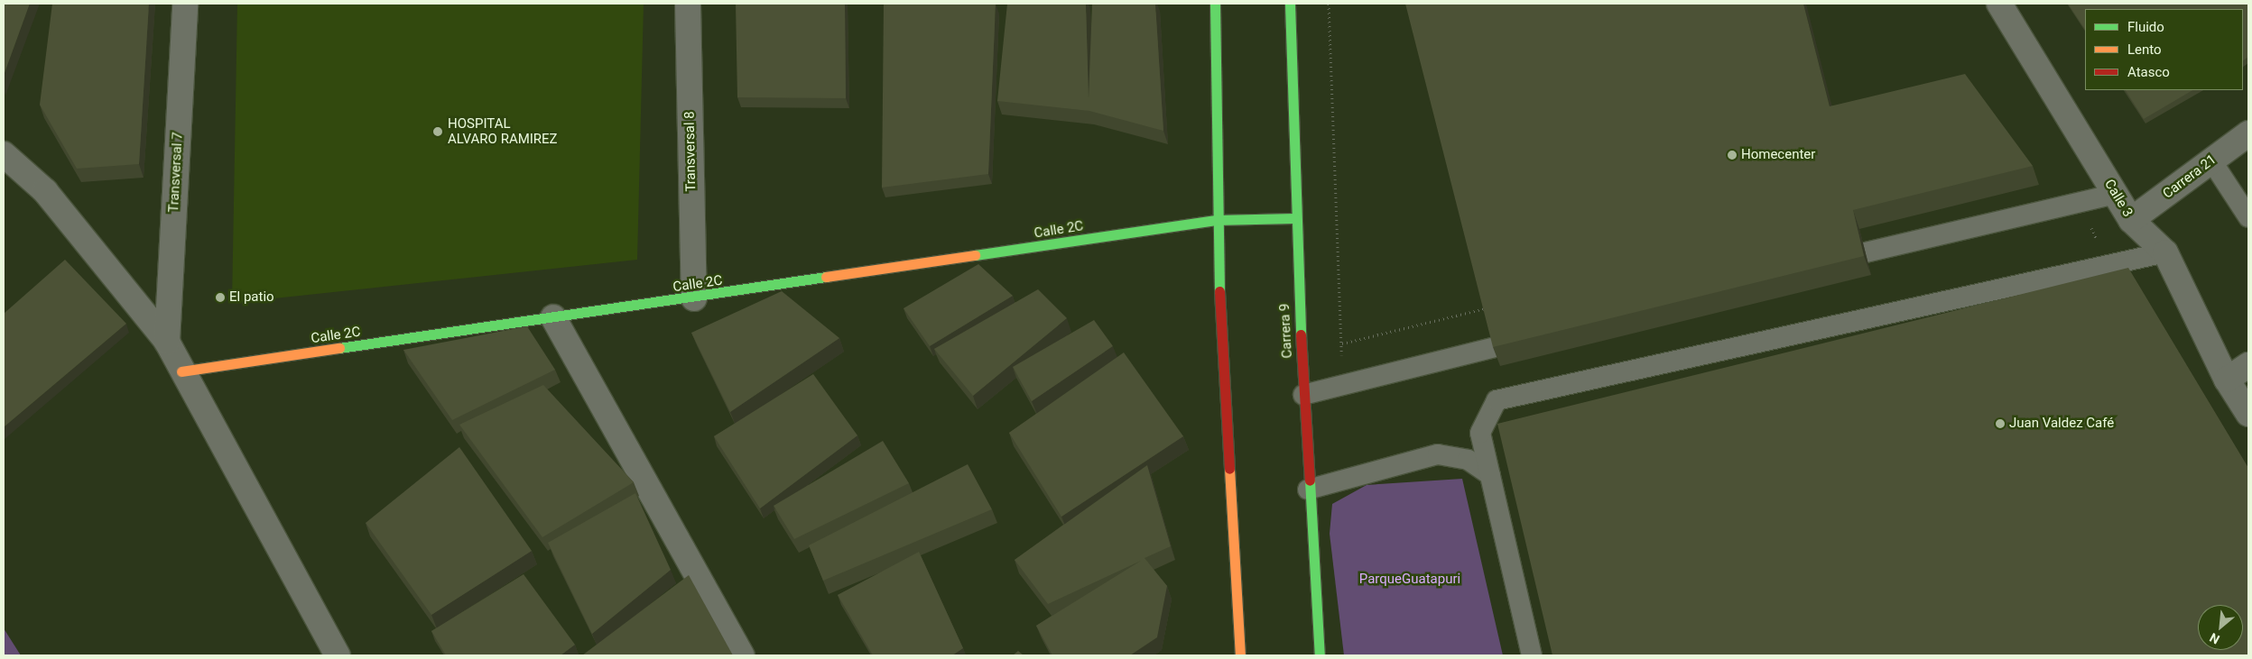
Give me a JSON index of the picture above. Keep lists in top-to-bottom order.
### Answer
{
  "streets": {
    "main road": ["Calle 2C", "Carrera 9"],
    "street": [
      "Transversal 8",
      "Transversal 7",
      "Carrera 21",
      "Calle 3"
    ]
  },
  "crossings": [
    ["Transversal 8", "Calle 2C"],
    ["Carrera 21", "Calle 3"],
    ["Calle 2C", "Carrera 9"]
  ],
  "parks": ["ParqueGuatapuri"],
  "places": [
    "HOSPITAL ALVARO RAMIREZ",
    "Homecenter",
    "El patio",
    "Juan Valdez Café"
  ],
  "legend": ["Fluido", "Lento", "Atasco"],
  "north": "bottom left"
}
